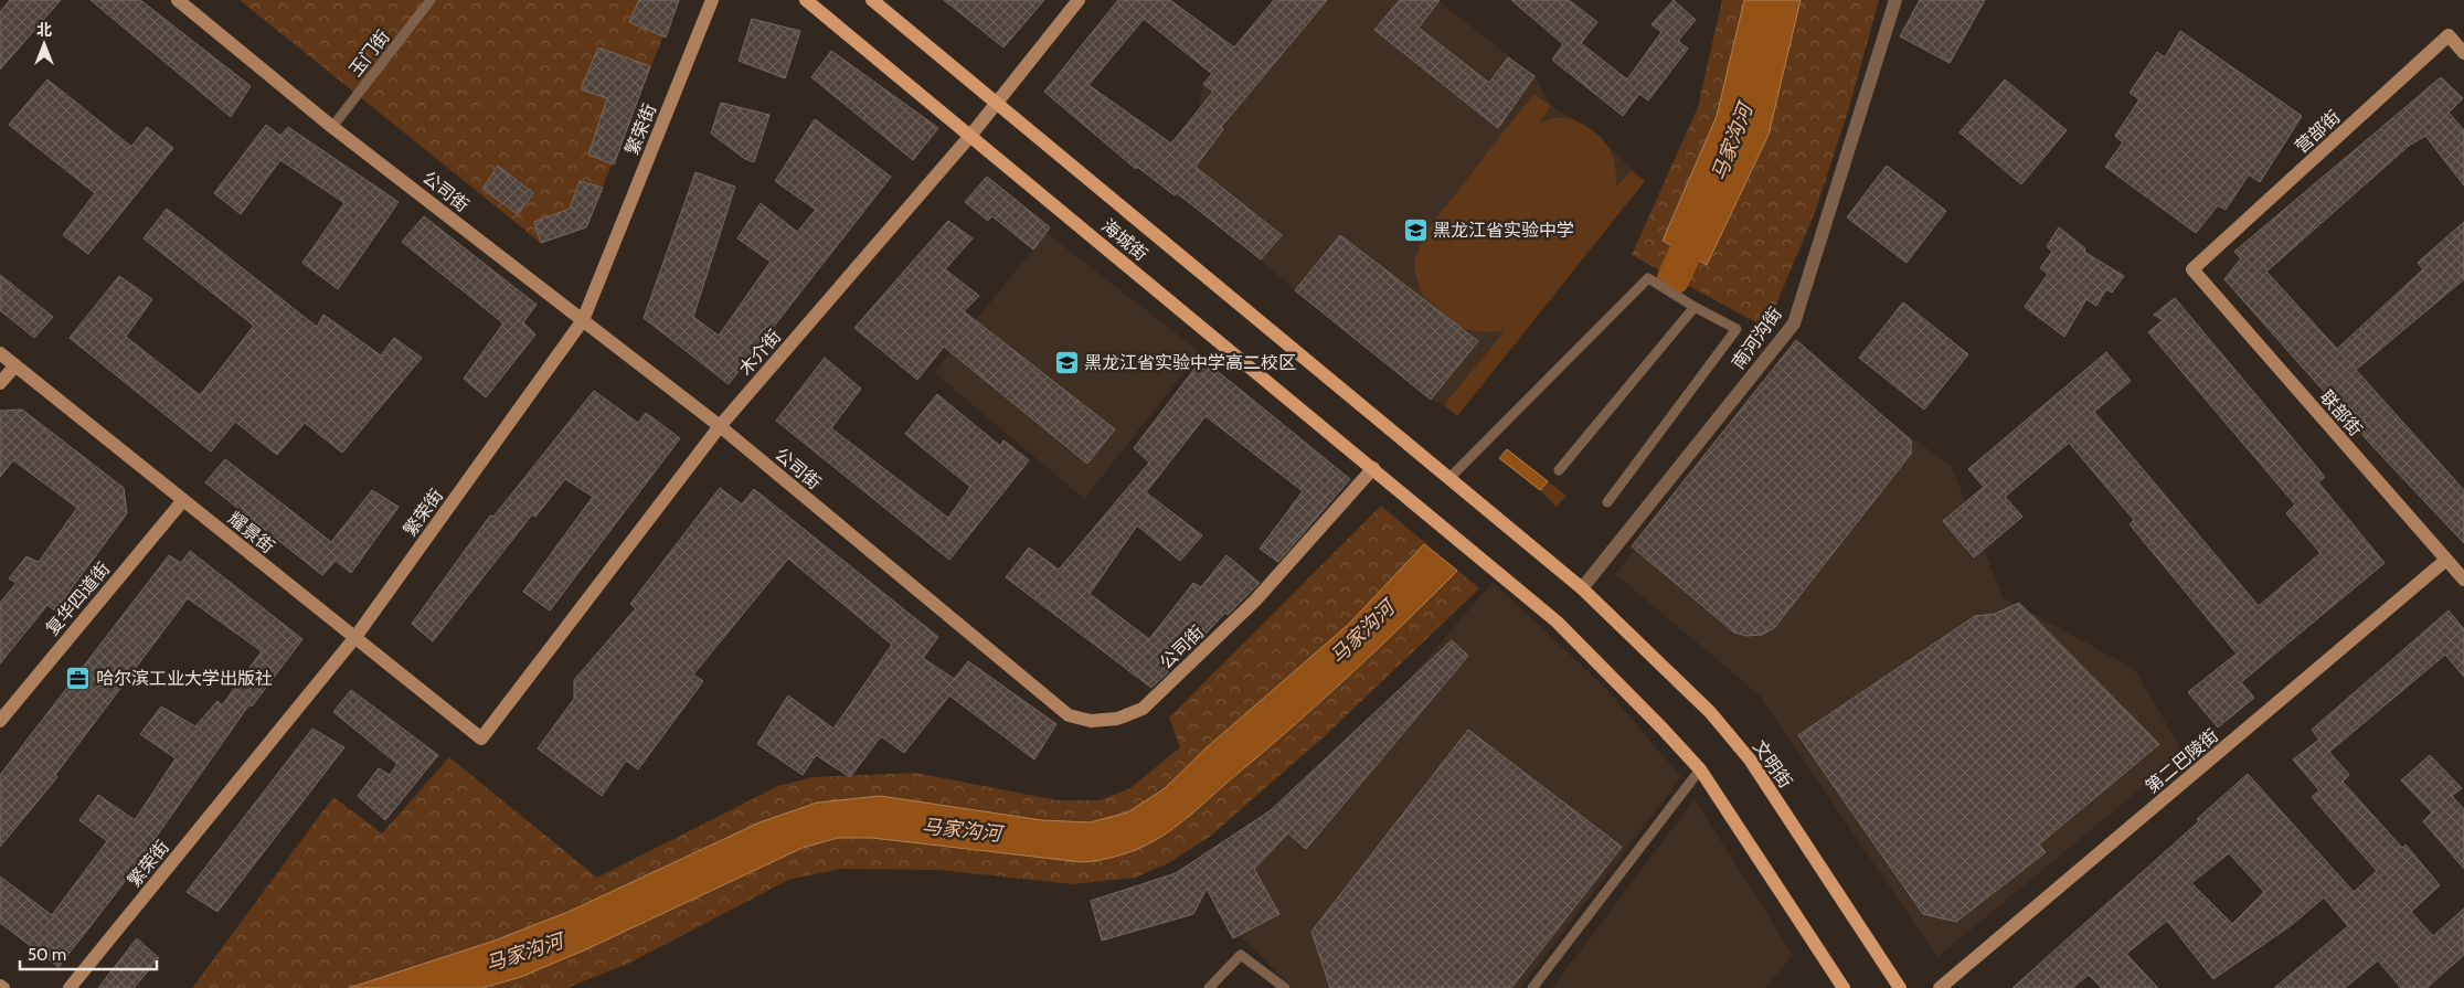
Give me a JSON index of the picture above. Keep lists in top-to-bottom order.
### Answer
{
  "streets": {
    "main road": ["海城街", "文明街"],
    "street": [
      "繁荣街",
      "营部街",
      "公司街",
      "南河沟街",
      "木介街",
      "联部街",
      "耀景街",
      "复华四道街",
      "第二巴陵街"
    ],
    "lane": ["玉门街"]
  },
  "crossings": [
    ["玉门街", "公司街"],
    ["繁荣街", "公司街"],
    ["繁荣街", "耀景街"],
    ["营部街", "联部街"],
    ["公司街", "海城街"],
    ["公司街", "木介街"],
    ["海城街", "南河沟街"],
    ["海城街", "木介街"],
    ["海城街", "文明街"],
    ["南河沟街", "文明街"],
    ["木介街", "耀景街"],
    ["联部街", "第二巴陵街"],
    ["耀景街", "复华四道街"]
  ],
  "water": ["马家沟河"],
  "places": {
    "school or university": ["黑龙江省实验中学", "黑龙江省实验中学高二校区"],
    "office": ["哈尔滨工业大学出版社"]
  },
  "scale_bar": "50 m",
  "north": "top"
}
